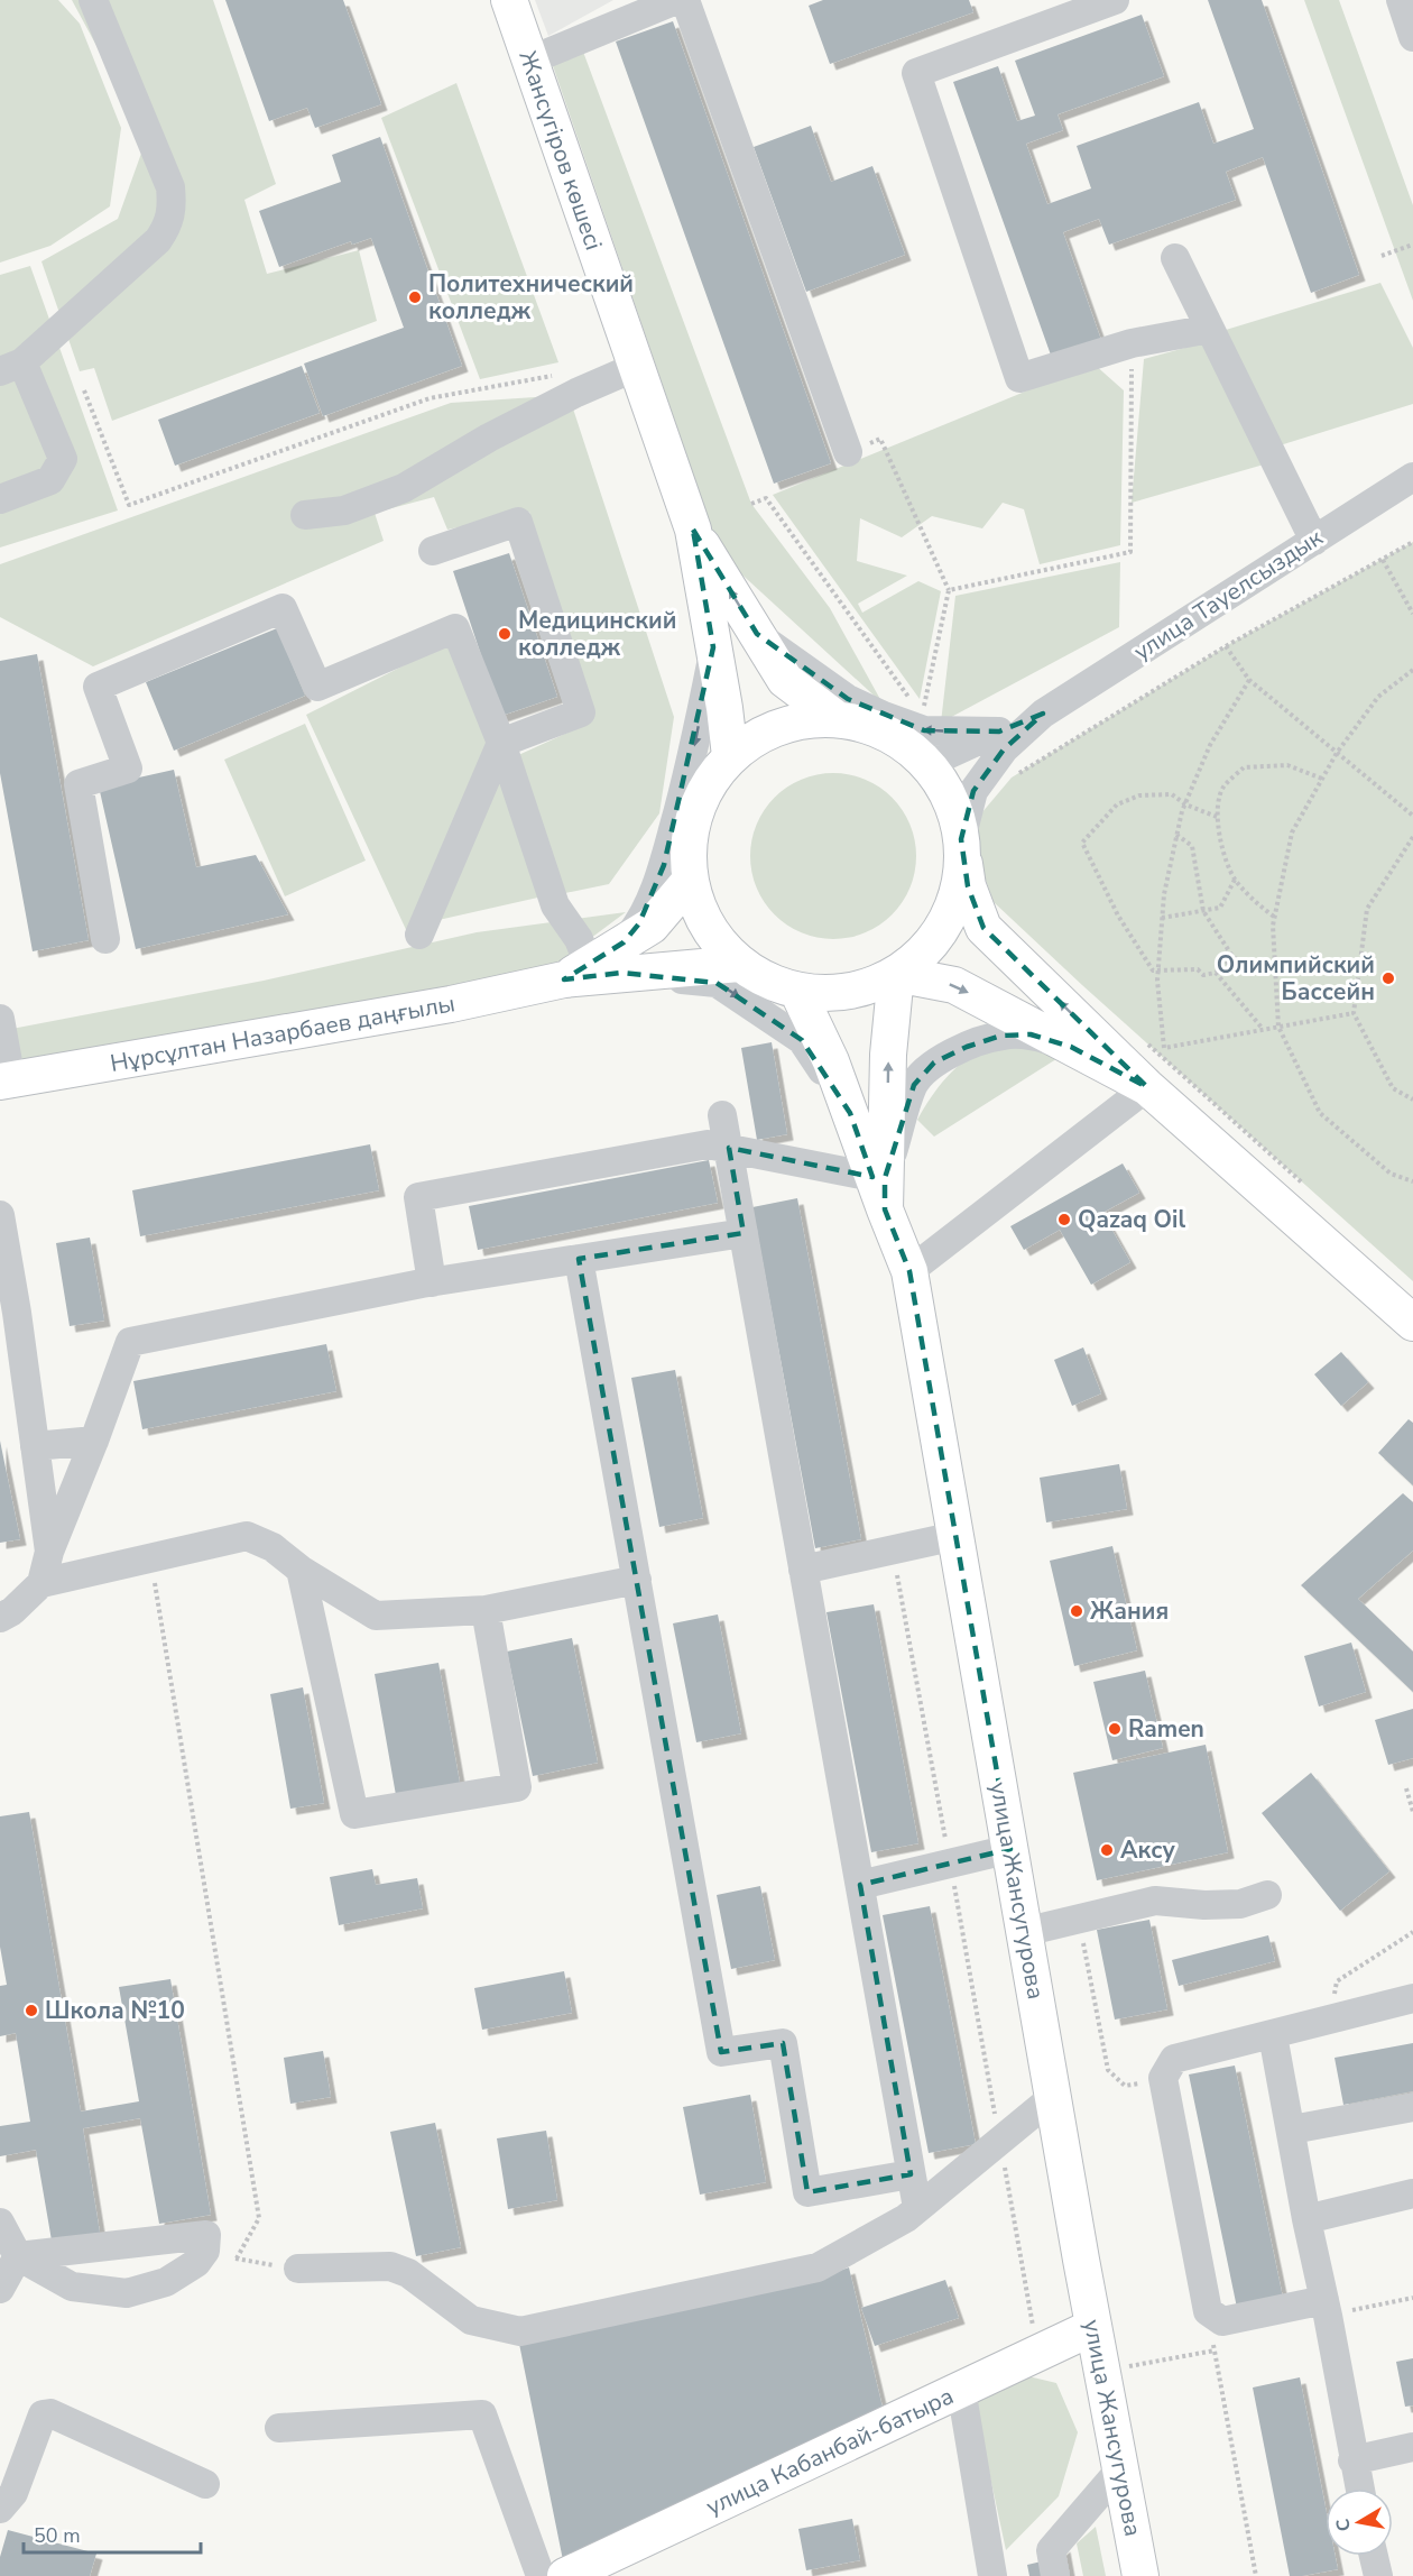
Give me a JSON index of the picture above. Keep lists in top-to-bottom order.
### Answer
{
  "streets": {
    "main road": [
      "Жансүгіров көшесі",
      "Нұрсұлтан Назарбаев даңғылы",
      "улица Жансугурова",
      "улица Кабанбай-батыра"
    ],
    "street": ["улица Тауелсыздык"]
  },
  "crossings": [
    ["улица Жансугурова", "улица Кабанбай-батыра"]
  ],
  "places": [
    "Политехнический колледж",
    "Медицинский колледж",
    "Олимпийский Бассейн",
    "Qazaq Oil",
    "Жания",
    "Ramen",
    "Аксу",
    "Школа №10"
  ],
  "scale_bar": "50 m",
  "north": "left"
}
